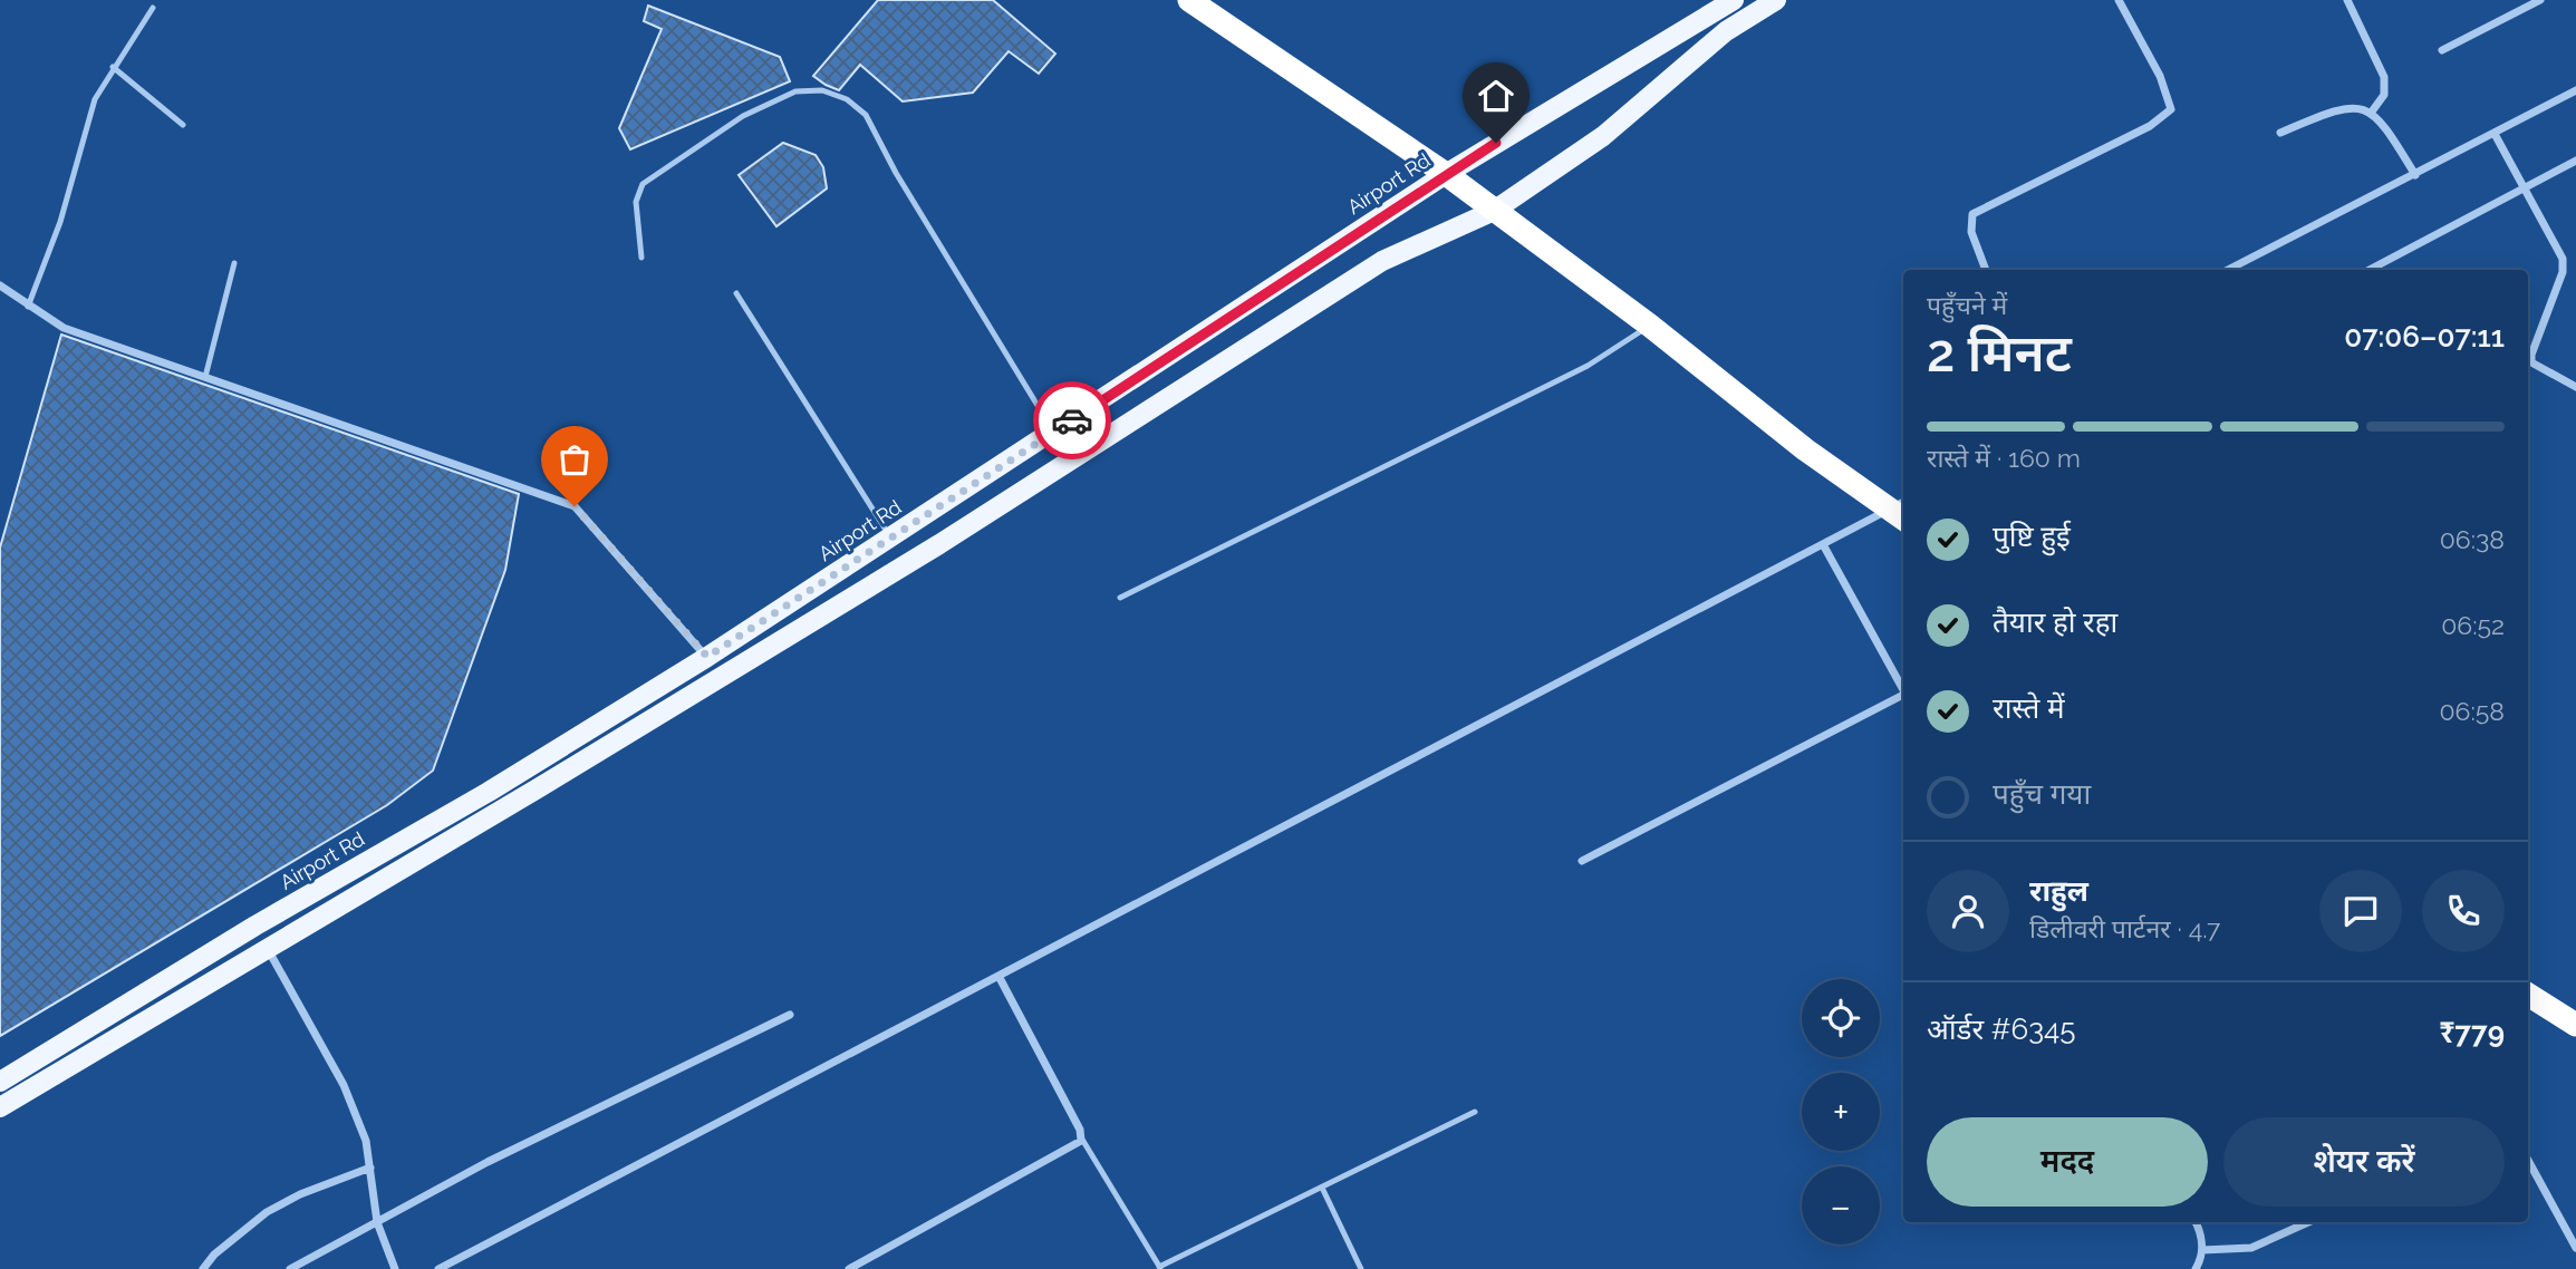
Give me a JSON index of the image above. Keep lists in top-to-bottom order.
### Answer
{
  "streets": {
    "main road": ["Airport Rd"]
  },
  "page": {
    "heading": ["2 मिनट", "पहुँचने में", "07:06–07:11"],
    "panel": [
      "राहुल",
      "डिलीवरी पार्टनर · 4.7",
      "ऑर्डर #6345",
      "₹779"
    ],
    "bar": "रास्ते में · 160 m",
    "list": [
      ["पुष्टि हुई", "06:38"],
      ["तैयार हो रहा", "06:52"],
      ["रास्ते में", "06:58"],
      "पहुँच गया"
    ],
    "map_buttons": ["+", "−"],
    "buttons": ["मदद", "शेयर करें"]
  }
}
